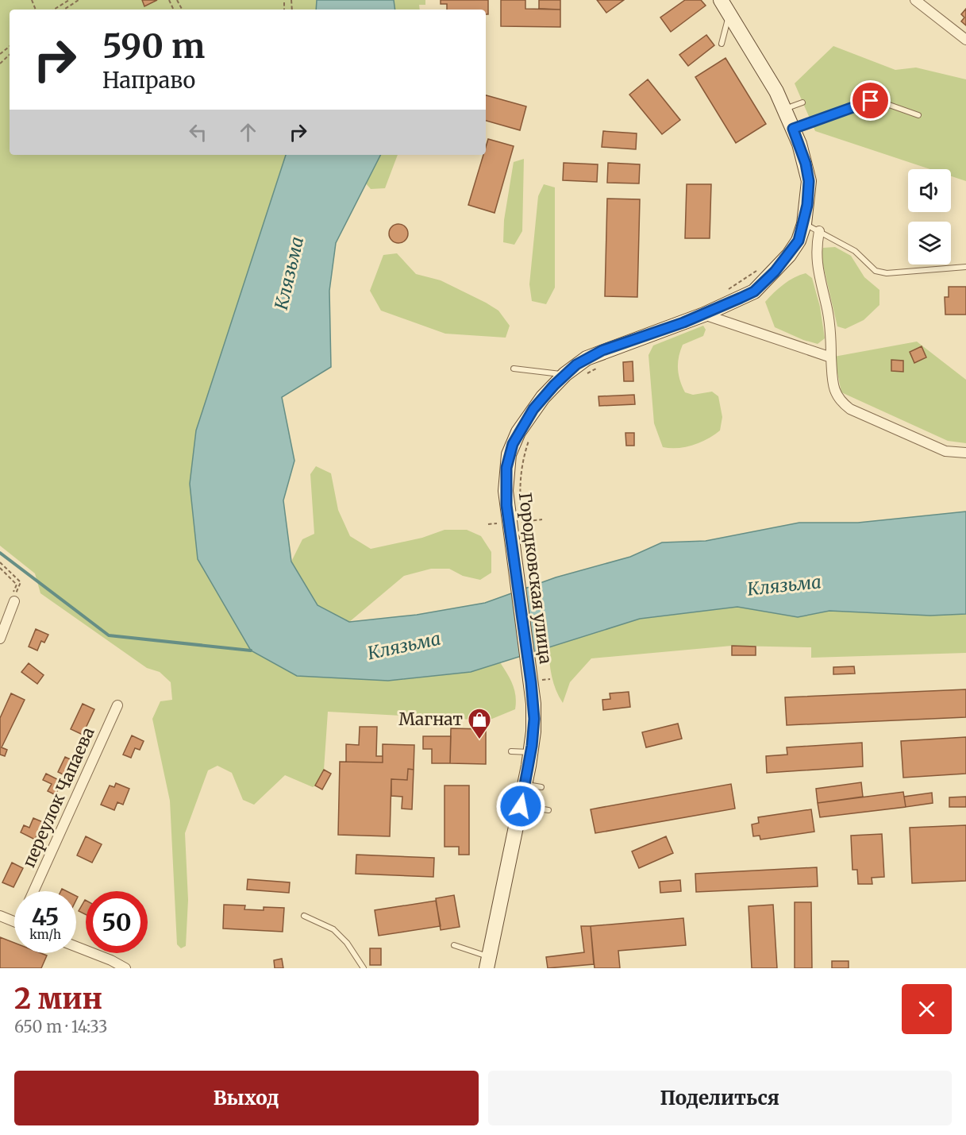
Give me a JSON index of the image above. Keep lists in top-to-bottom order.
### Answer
{
  "streets": {
    "main road": ["Городковская улица"],
    "street": ["переулок Чапаева"]
  },
  "water": ["Клязьма"],
  "places": {
    "shop": ["Магнат"]
  },
  "page": {
    "turn": ["590 m", "Направо"],
    "speed": "45 km/h",
    "limit": "50",
    "heading": ["2 мин", "650 m · 14:33"],
    "buttons": ["Выход", "Поделиться"]
  }
}
